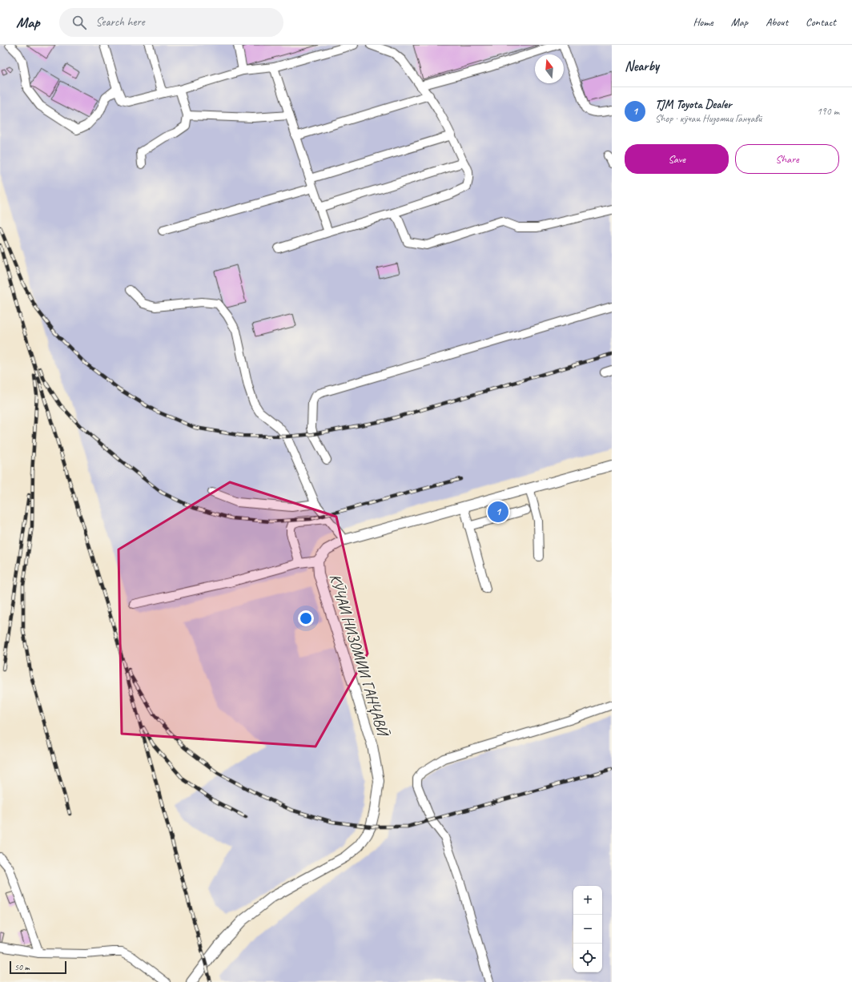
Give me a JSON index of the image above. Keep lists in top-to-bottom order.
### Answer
{
  "streets": {
    "main road": ["КӮЧАИ НИЗОМИИ ГАНҶАВӢ"]
  },
  "scale_bar": "50 m",
  "north": "top",
  "page": {
    "header": "Map",
    "search": "Search here",
    "nav": [
      "Home",
      "Map",
      "About",
      "Contact"
    ],
    "heading": "Nearby",
    "list": [
      {
        "mark": "1",
        "name": "TJM Toyota Dealer",
        "note": "Shop · кӯчаи Низомии Ганҷавӣ",
        "value": "190 m"
      }
    ],
    "buttons": ["Save", "Share"],
    "pins": "1",
    "map_buttons": ["+", "−"],
    "scale": "50 m"
  }
}
